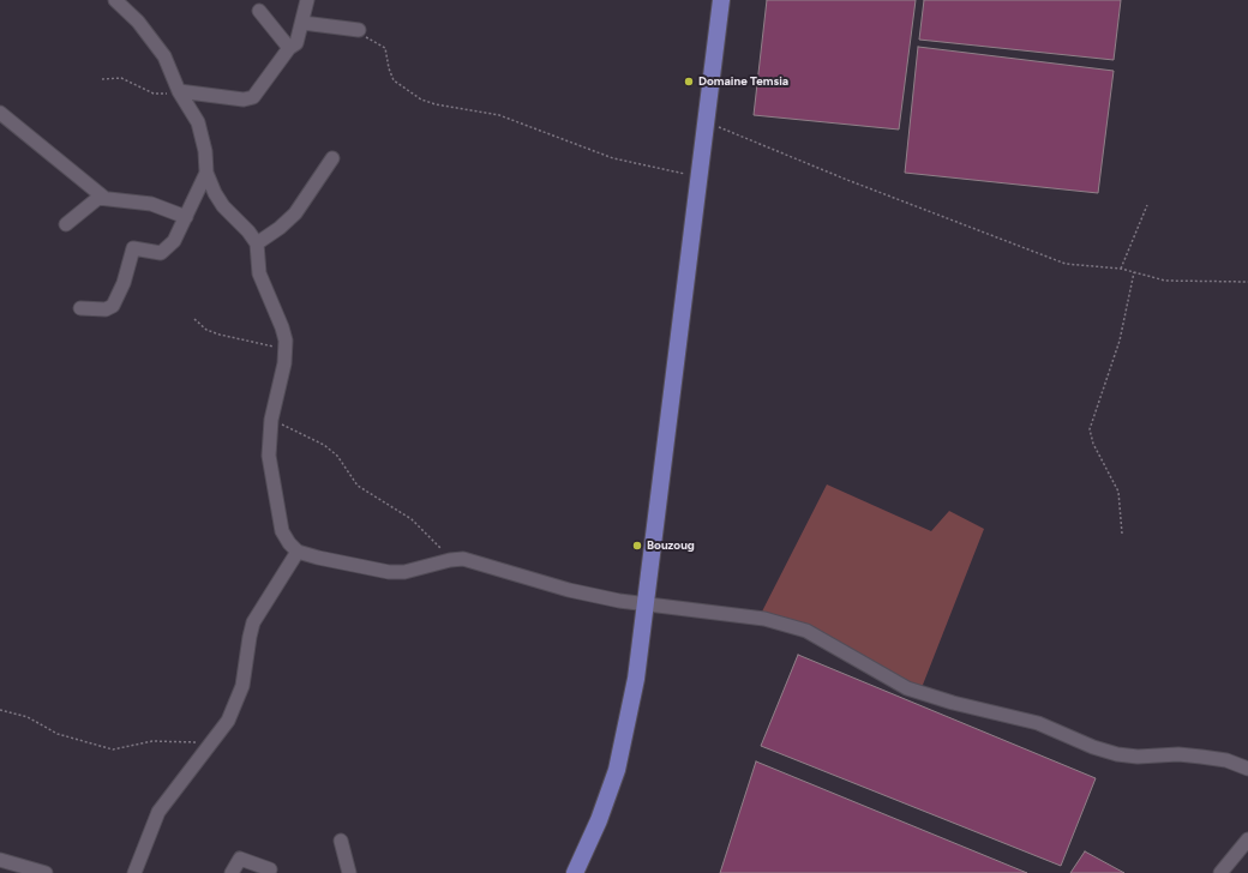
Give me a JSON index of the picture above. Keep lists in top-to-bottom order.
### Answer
{
  "places": ["Domaine Temsia", "Bouzoug"]
}
